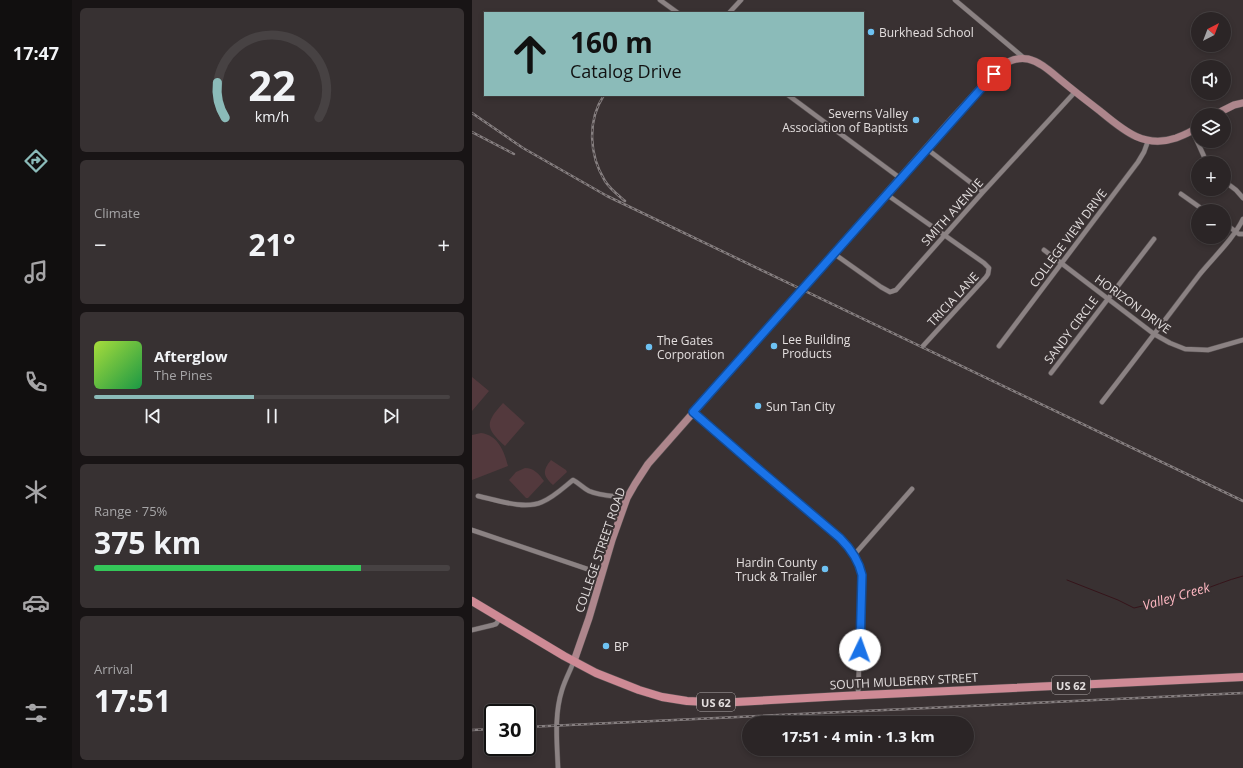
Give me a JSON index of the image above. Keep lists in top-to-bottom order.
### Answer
{
  "streets": {
    "main road": ["SOUTH MULBERRY STREET", "US 62"],
    "street": [
      "SMITH AVENUE",
      "COLLEGE VIEW DRIVE",
      "TRICIA LANE",
      "HORIZON DRIVE",
      "SANDY CIRCLE",
      "COLLEGE STREET ROAD"
    ]
  },
  "crossings": [
    ["SMITH AVENUE", "TRICIA LANE"],
    ["SMITH AVENUE", "COLLEGE STREET ROAD"],
    ["COLLEGE VIEW DRIVE", "HORIZON DRIVE"],
    ["TRICIA LANE", "COLLEGE STREET ROAD"],
    ["HORIZON DRIVE", "SANDY CIRCLE"],
    ["COLLEGE STREET ROAD", "SOUTH MULBERRY STREET"],
    ["COLLEGE STREET ROAD", "US 62"],
    ["SOUTH MULBERRY STREET", "US 62"]
  ],
  "water": ["Valley Creek"],
  "places": [
    "Burkhead School",
    "Severns Valley Association of Baptists",
    "Lee Building Products",
    "The Gates Corporation",
    "Sun Tan City",
    "Hardin County Truck & Trailer",
    "BP"
  ],
  "north": "top right",
  "page": {
    "tabs": "17:47",
    "map_buttons": ["+", "−"],
    "turn": ["160 m", "Catalog Drive"],
    "tile": [
      "Climate",
      ["Range · 75%", "375 km"],
      ["Arrival", "17:51"]
    ],
    "heat": ["−", "21°", "+"],
    "song": ["Afterglow", "The Pines"],
    "limit": "30",
    "trip": "17:51 · 4 min · 1.3 km",
    "gauge": ["22", "km/h"]
  }
}
